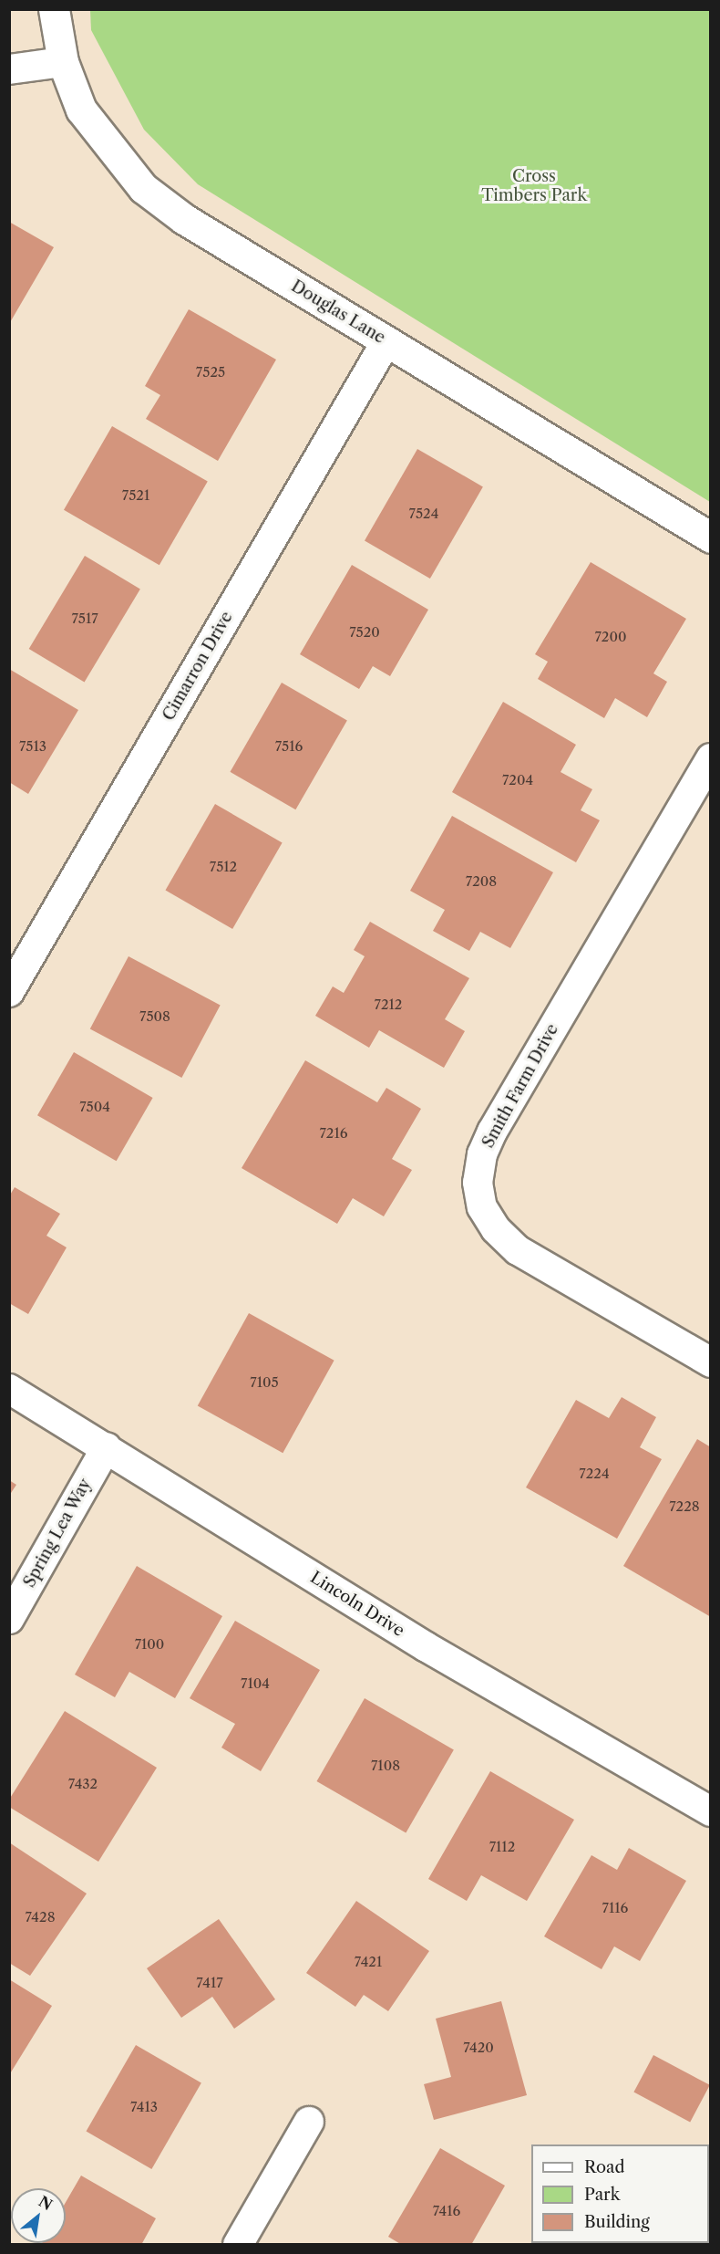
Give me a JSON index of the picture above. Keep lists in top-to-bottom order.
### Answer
{
  "streets": {
    "street": [
      "Douglas Lane",
      "Cimarron Drive",
      "Smith Farm Drive",
      "Spring Lea Way",
      "Lincoln Drive"
    ]
  },
  "crossings": [
    ["Douglas Lane", "Cimarron Drive"],
    ["Spring Lea Way", "Lincoln Drive"]
  ],
  "parks": ["Cross Timbers Park"],
  "house_numbers": [
    "7525",
    "7521",
    "7524",
    "7517",
    "7520",
    "7200",
    "7513",
    "7516",
    "7204",
    "7512",
    "7208",
    "7212",
    "7508",
    "7504",
    "7216",
    "7105",
    "7224",
    "7228",
    "7100",
    "7104",
    "7108",
    "7432",
    "7112",
    "7116",
    "7428",
    "7421",
    "7417",
    "7420",
    "7413",
    "7416"
  ],
  "legend": ["Road", "Park", "Building"],
  "north": "top right"
}
